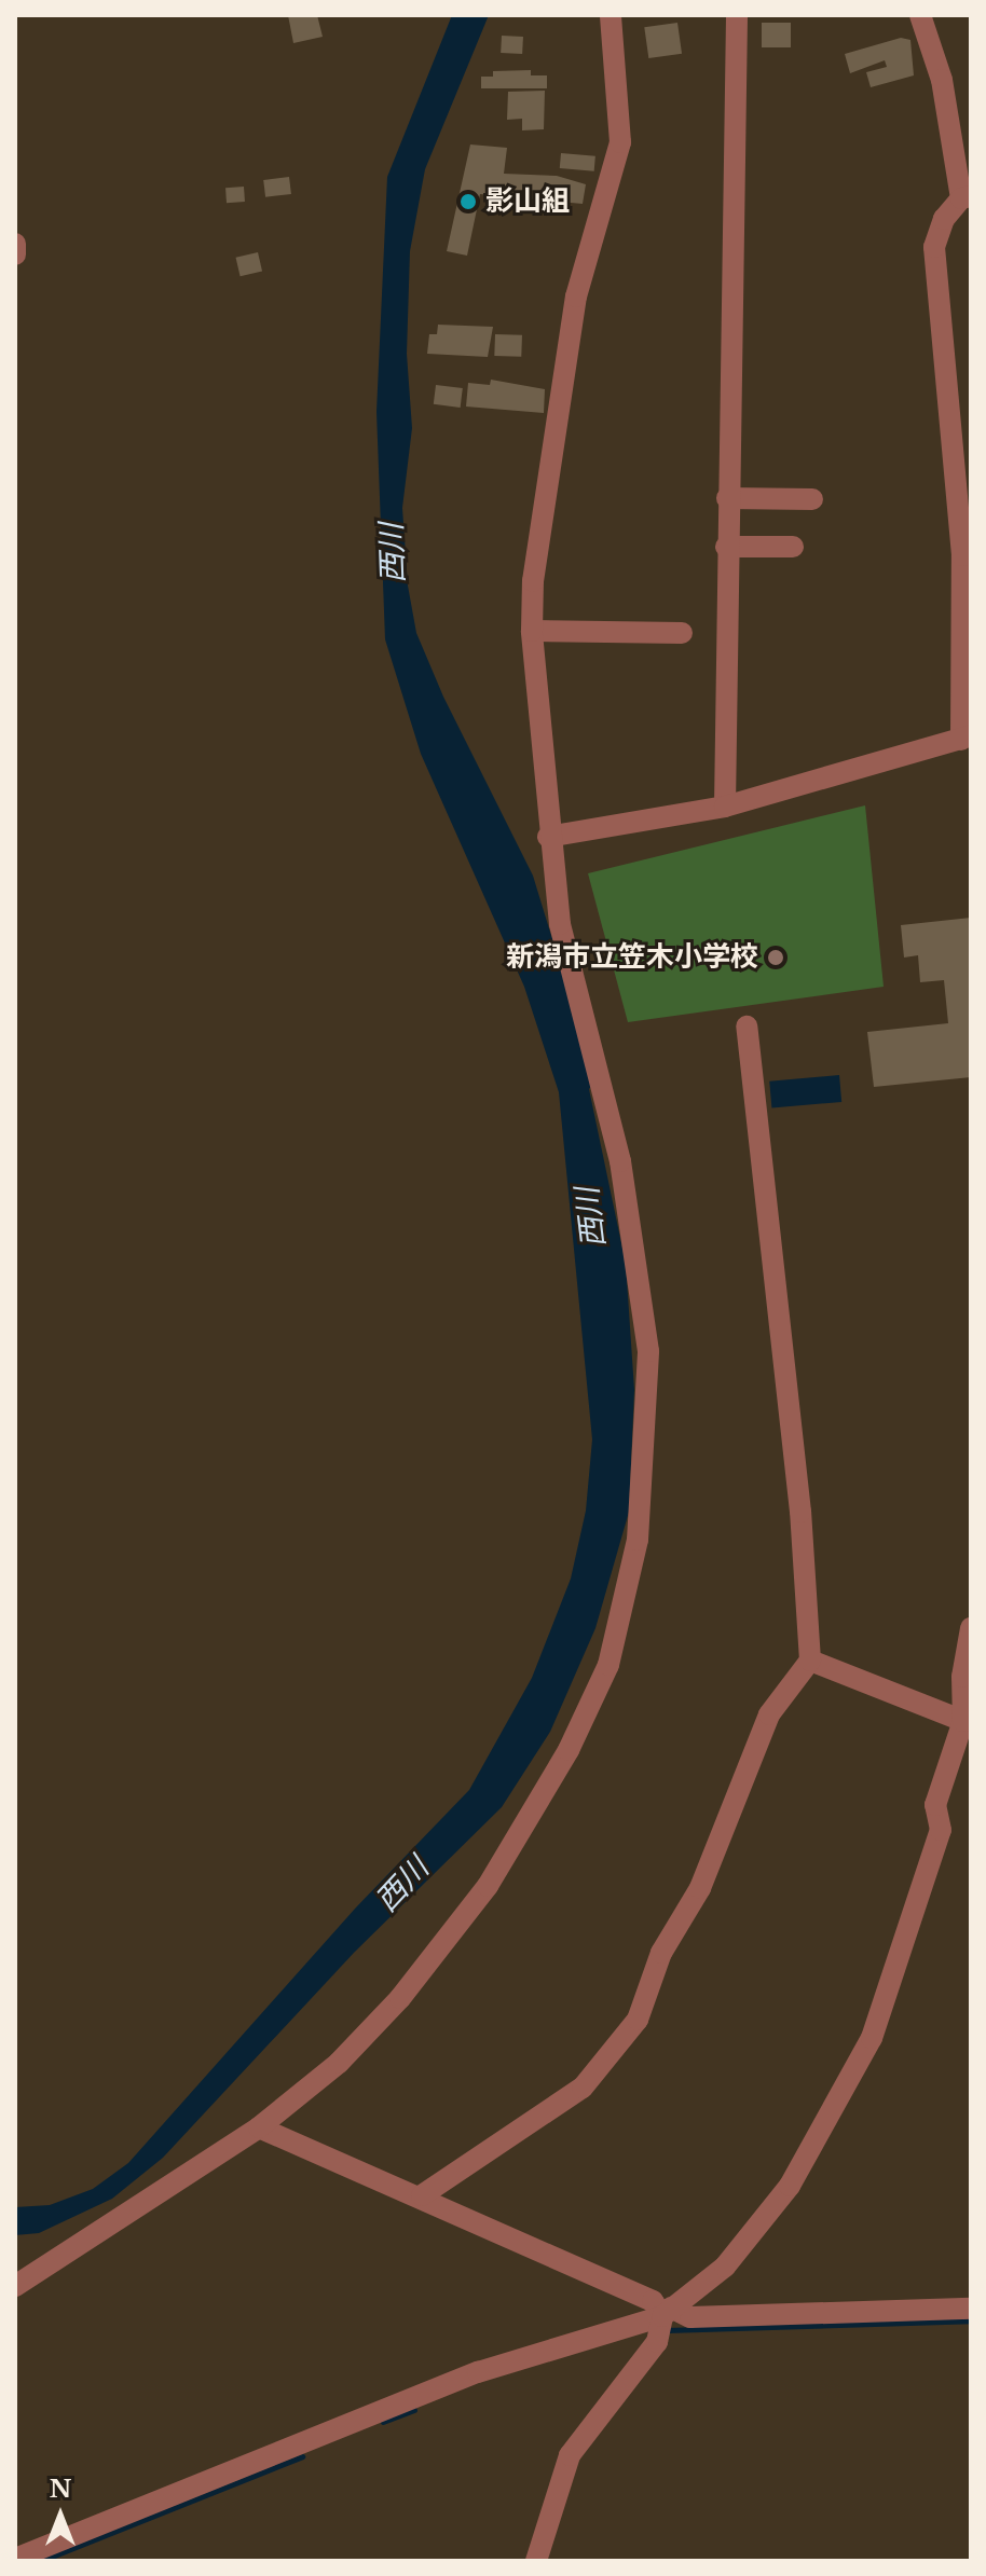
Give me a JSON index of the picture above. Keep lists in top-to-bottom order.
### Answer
{
  "water": ["西川"],
  "places": ["影山組", "新潟市立笠木小学校"],
  "north": "top"
}
